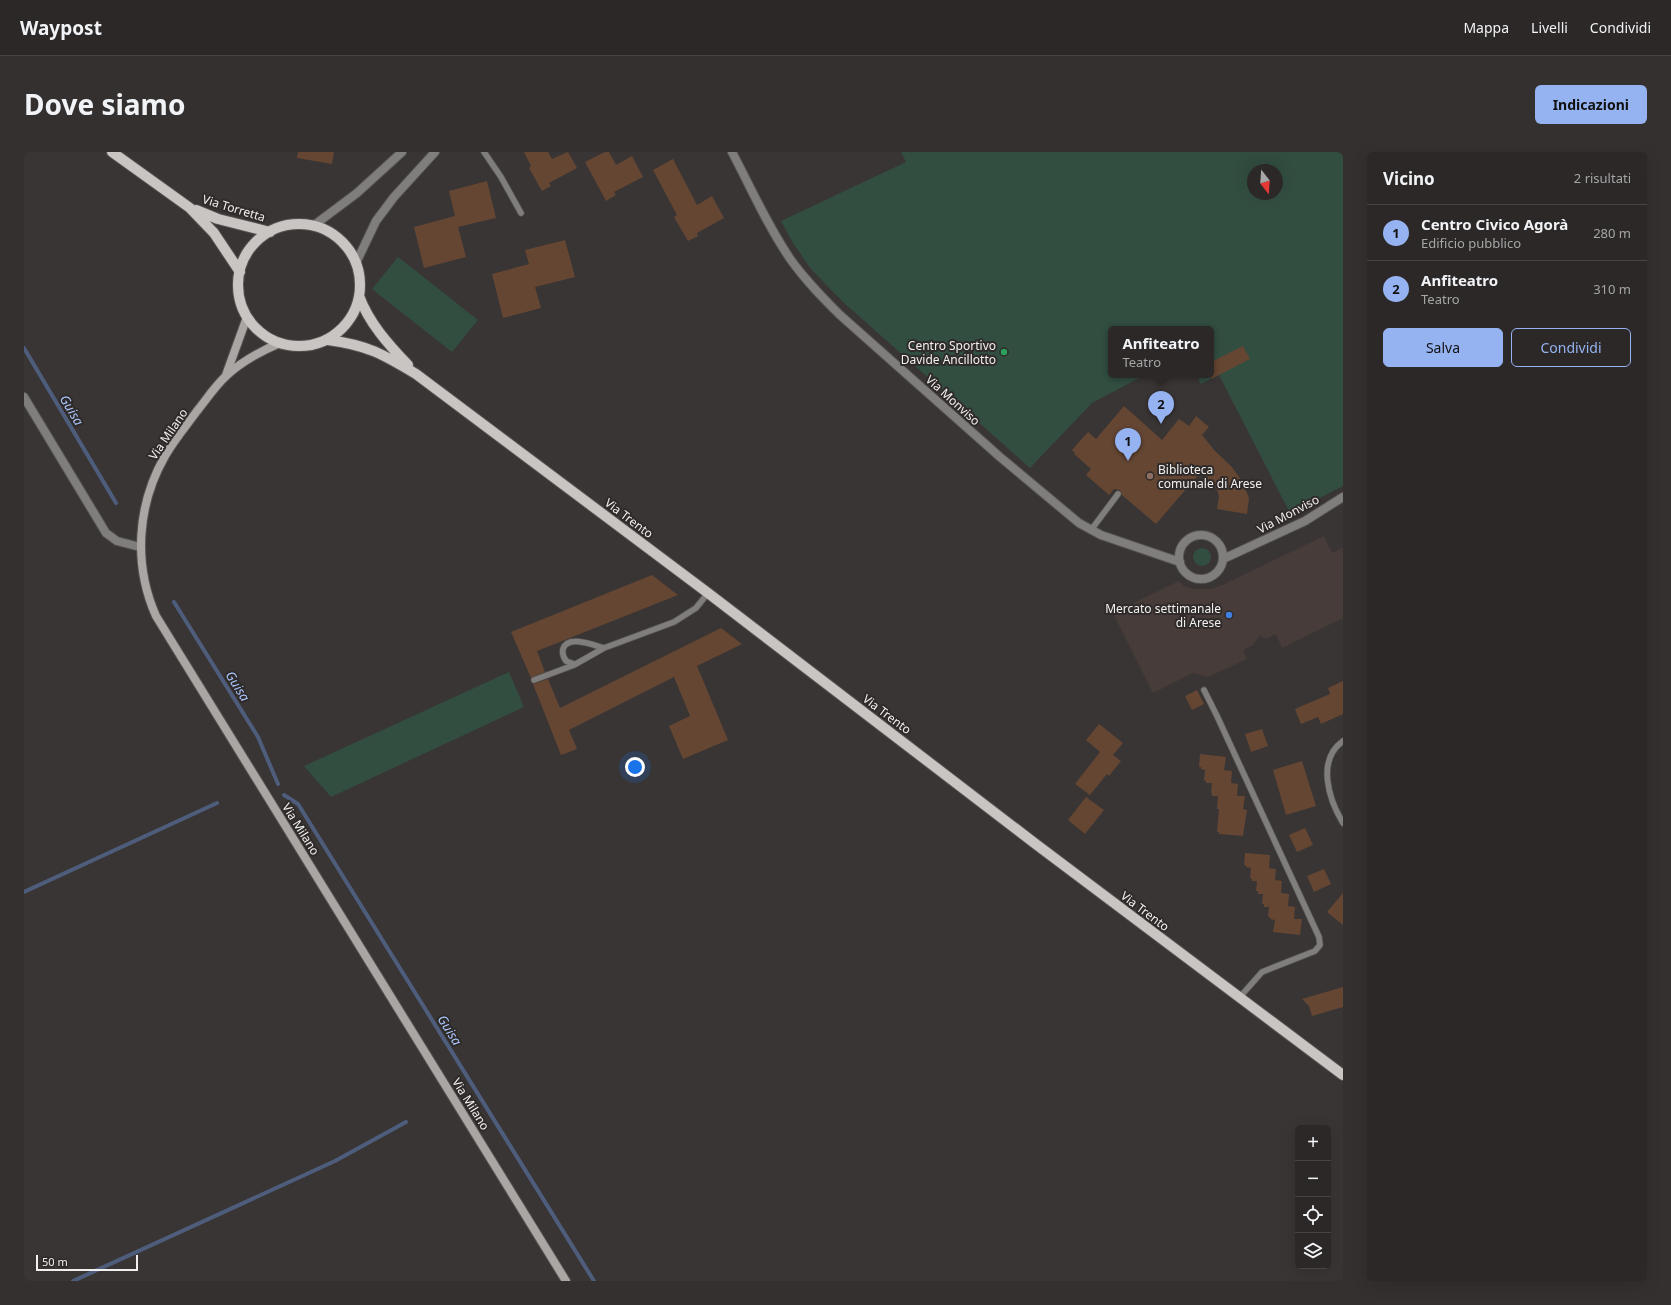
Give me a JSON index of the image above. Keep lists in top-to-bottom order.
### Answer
{
  "streets": {
    "main road": ["Via Torretta", "Via Trento"],
    "street": ["Via Monviso", "Via Milano"]
  },
  "crossings": [
    ["Via Torretta", "Via Trento"]
  ],
  "water": ["Guisa"],
  "places": ["Centro Sportivo Davide Ancillotto", "Biblioteca comunale di Arese", "Mercato settimanale di Arese"],
  "scale_bar": "50 m",
  "north": "bottom",
  "page": {
    "header": "Waypost",
    "nav": ["Mappa", "Livelli", "Condividi"],
    "title": "Dove siamo",
    "buttons": [
      "Indicazioni",
      ["Salva", "Condividi"]
    ],
    "heading": ["Vicino", "2 risultati"],
    "list": [
      {
        "mark": "1",
        "name": "Centro Civico Agorà",
        "note": "Edificio pubblico",
        "value": "280 m"
      },
      {
        "mark": "2",
        "name": "Anfiteatro",
        "note": "Teatro",
        "value": "310 m"
      }
    ],
    "popup": ["Anfiteatro", "Teatro"],
    "pins": ["2", "1"],
    "map_buttons": ["+", "−"],
    "scale": "50 m"
  }
}
